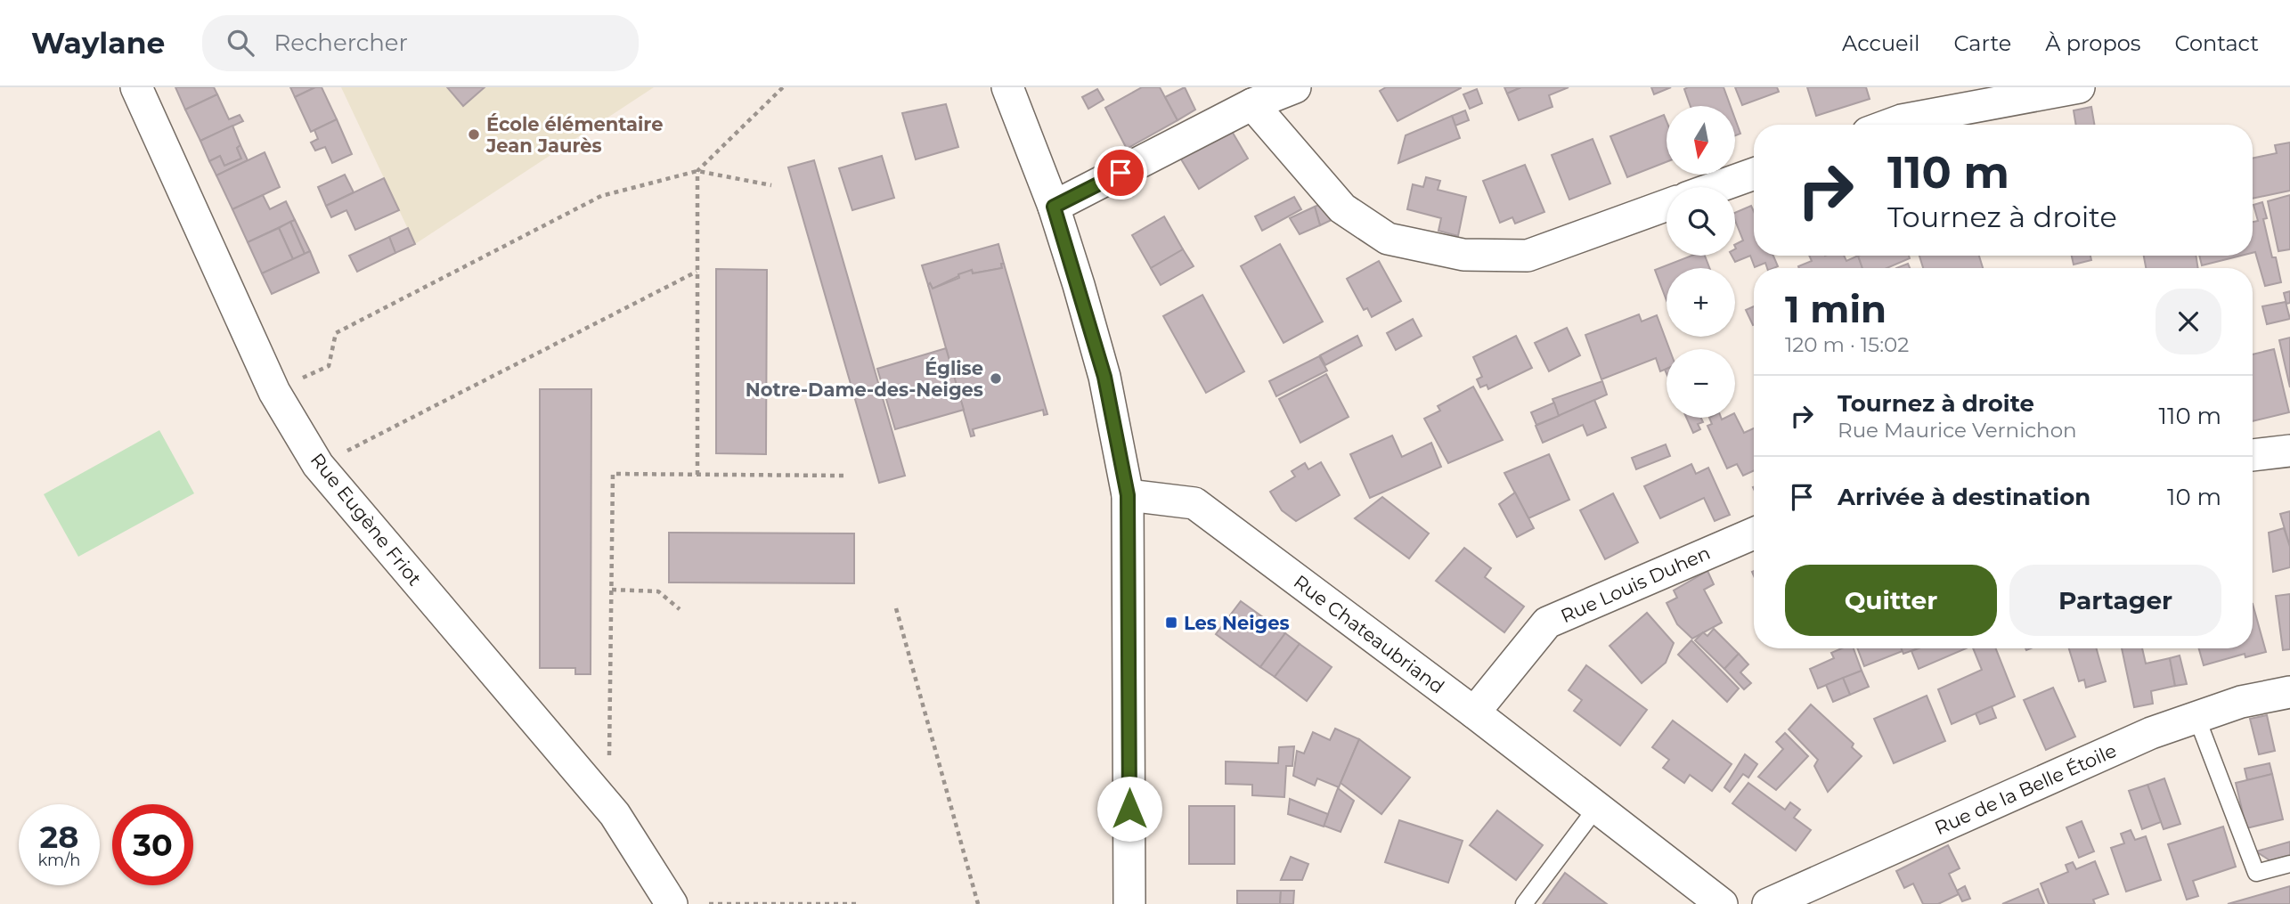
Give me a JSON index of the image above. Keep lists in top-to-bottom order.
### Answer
{
  "streets": {
    "street": [
      "Rue Eugène Friot",
      "Rue Louis Duhen",
      "Rue Chateaubriand",
      "Rue de la Belle Étoile"
    ]
  },
  "crossings": [
    ["Rue Louis Duhen", "Rue Chateaubriand"]
  ],
  "places": {
    "other": ["École élémentaire Jean Jaurès", "Église Notre-Dame-des-Neiges"],
    "transit": ["Les Neiges"]
  },
  "north": "bottom",
  "page": {
    "header": "Waylane",
    "search": "Rechercher",
    "nav": [
      "Accueil",
      "Carte",
      "À propos",
      "Contact"
    ],
    "map_buttons": ["+", "−"],
    "turn": ["110 m", "Tournez à droite"],
    "heading": ["1 min", "120 m · 15:02"],
    "list": [
      {
        "name": "Tournez à droite",
        "note": "Rue Maurice Vernichon",
        "value": "110 m"
      },
      {
        "name": "Arrivée à destination",
        "value": "10 m"
      }
    ],
    "buttons": ["Quitter", "Partager"],
    "speed": "28 km/h",
    "limit": "30"
  }
}
